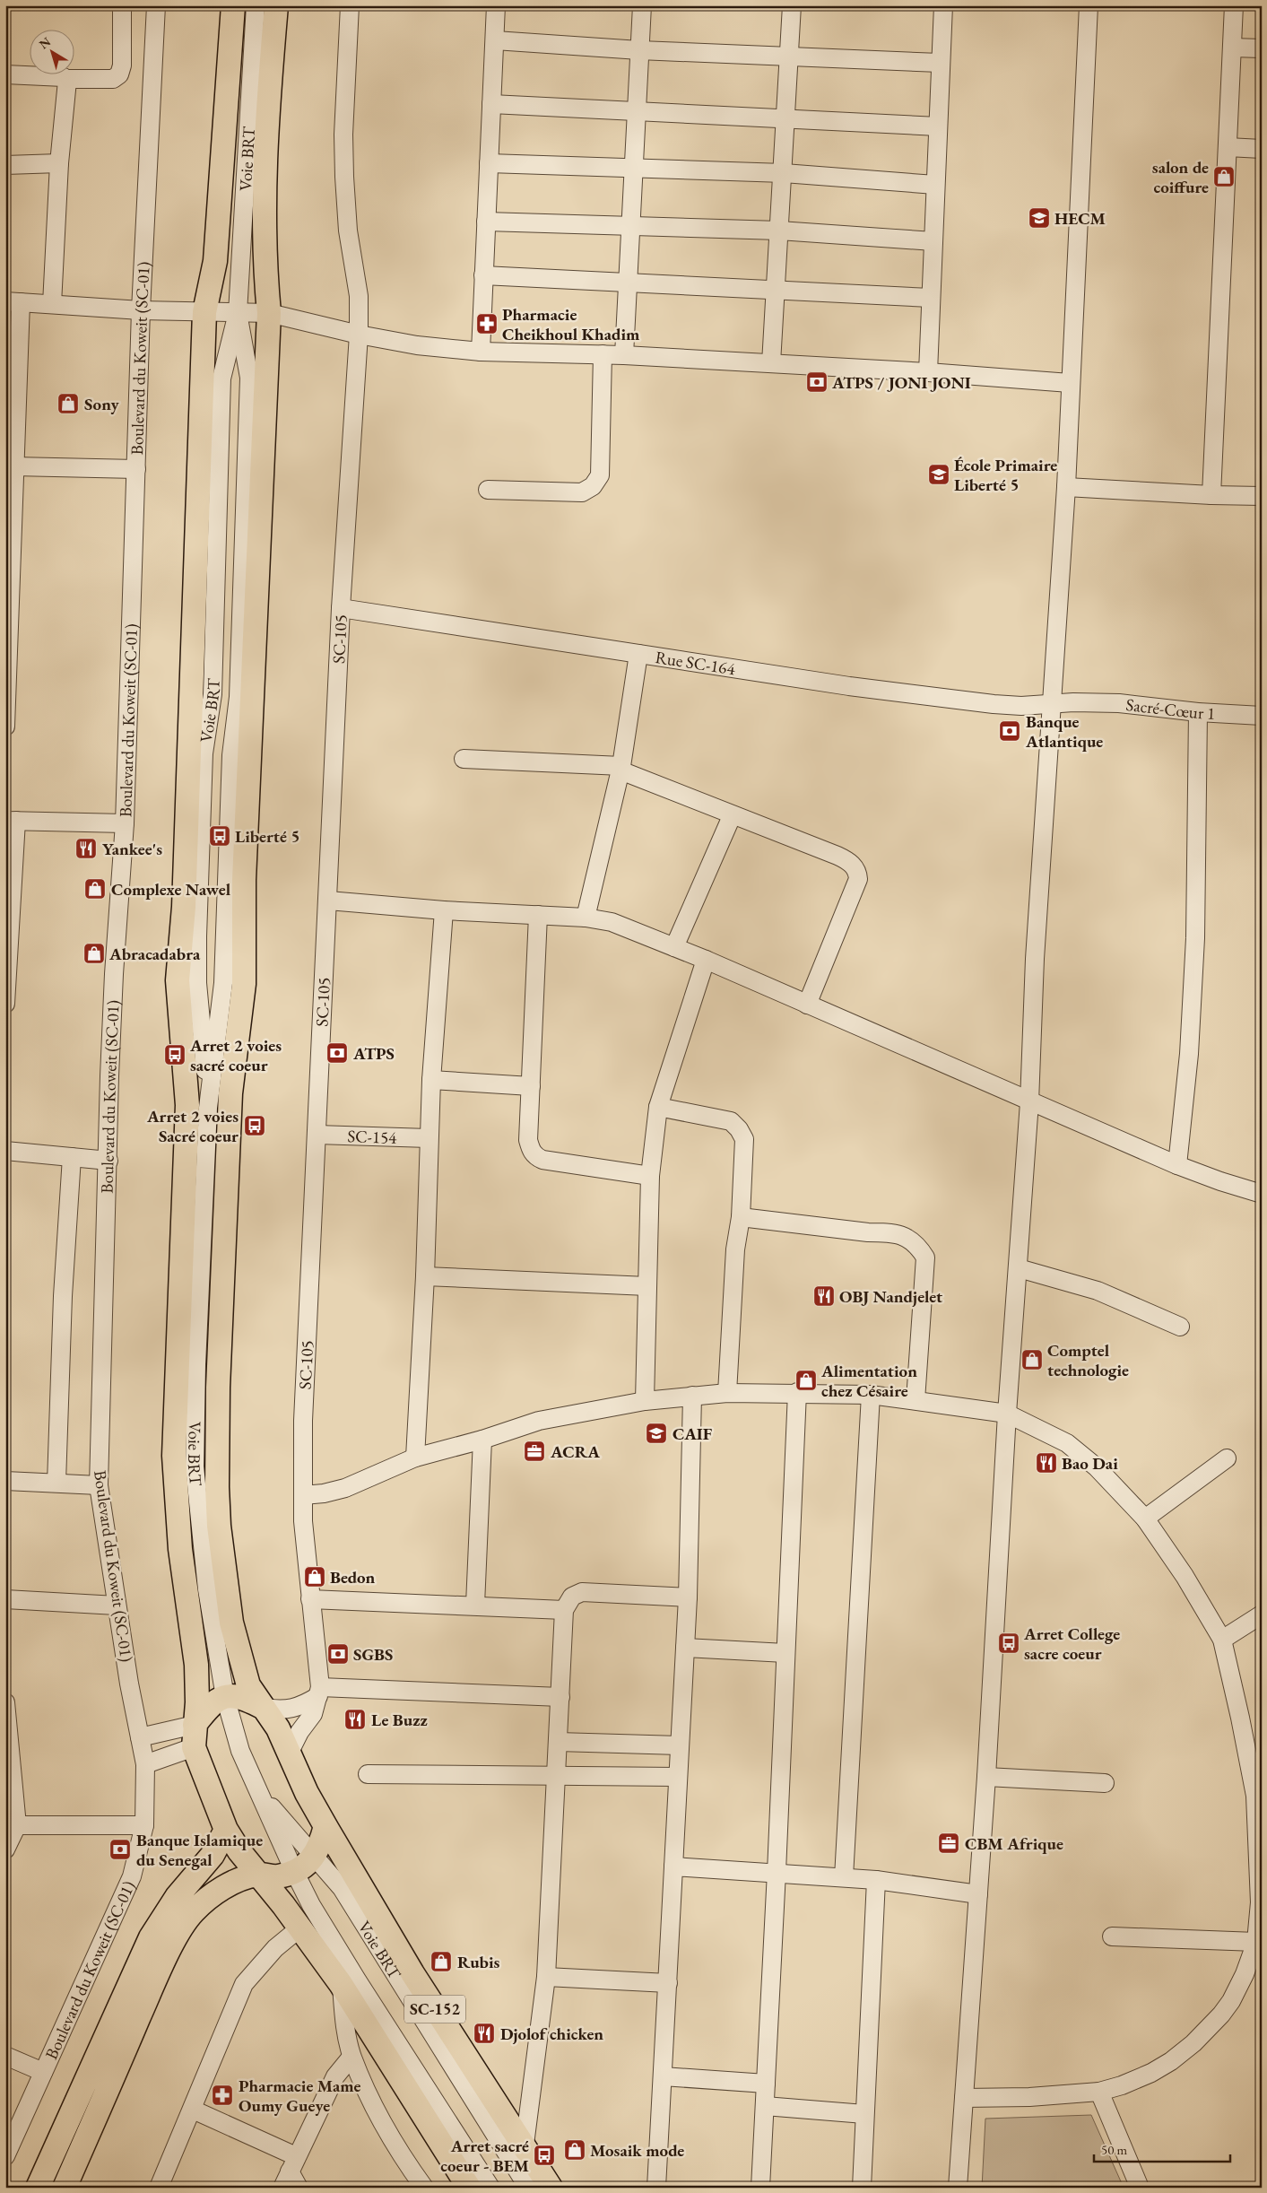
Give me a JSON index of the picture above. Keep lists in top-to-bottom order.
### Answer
{
  "streets": {
    "main road": ["SC-152"],
    "street": [
      "Voie BRT",
      "Boulevard du Koweit (SC-01)",
      "SC-105",
      "Rue SC-164",
      "Sacré-Cœur 1",
      "SC-154"
    ]
  },
  "crossings": [
    ["SC-105", "Rue SC-164"],
    ["SC-105", "SC-154"],
    ["SC-105", "SC-152"],
    ["Rue SC-164", "Sacré-Cœur 1"]
  ],
  "places": {
    "shop": [
      "salon de coiffure",
      "Sony",
      "Complexe Nawel",
      "Abracadabra",
      "Comptel technologie",
      "Alimentation chez Césaire",
      "Bedon",
      "Rubis",
      "Mosaik mode"
    ],
    "school or university": ["HECM", "École Primaire Liberté 5", "CAIF"],
    "pharmacy": ["Pharmacie Cheikhoul Khadim", "Pharmacie Mame Oumy Gueye"],
    "bank": [
      "ATPS / JONI JONI",
      "Banque Atlantique",
      "ATPS",
      "SGBS",
      "Banque Islamique du Senegal"
    ],
    "bus stop": [
      "Liberté 5",
      "Arret 2 voies sacré coeur",
      "Arret 2 voies Sacré coeur",
      "Arret College sacre coeur",
      "Arret sacré coeur - BEM"
    ],
    "restaurant": [
      "Yankee's",
      "OBJ Nandjelet",
      "Bao Dai",
      "Le Buzz",
      "Djolof chicken"
    ],
    "office": ["ACRA", "CBM Afrique"]
  },
  "scale_bar": "50 m",
  "north": "top left"
}
